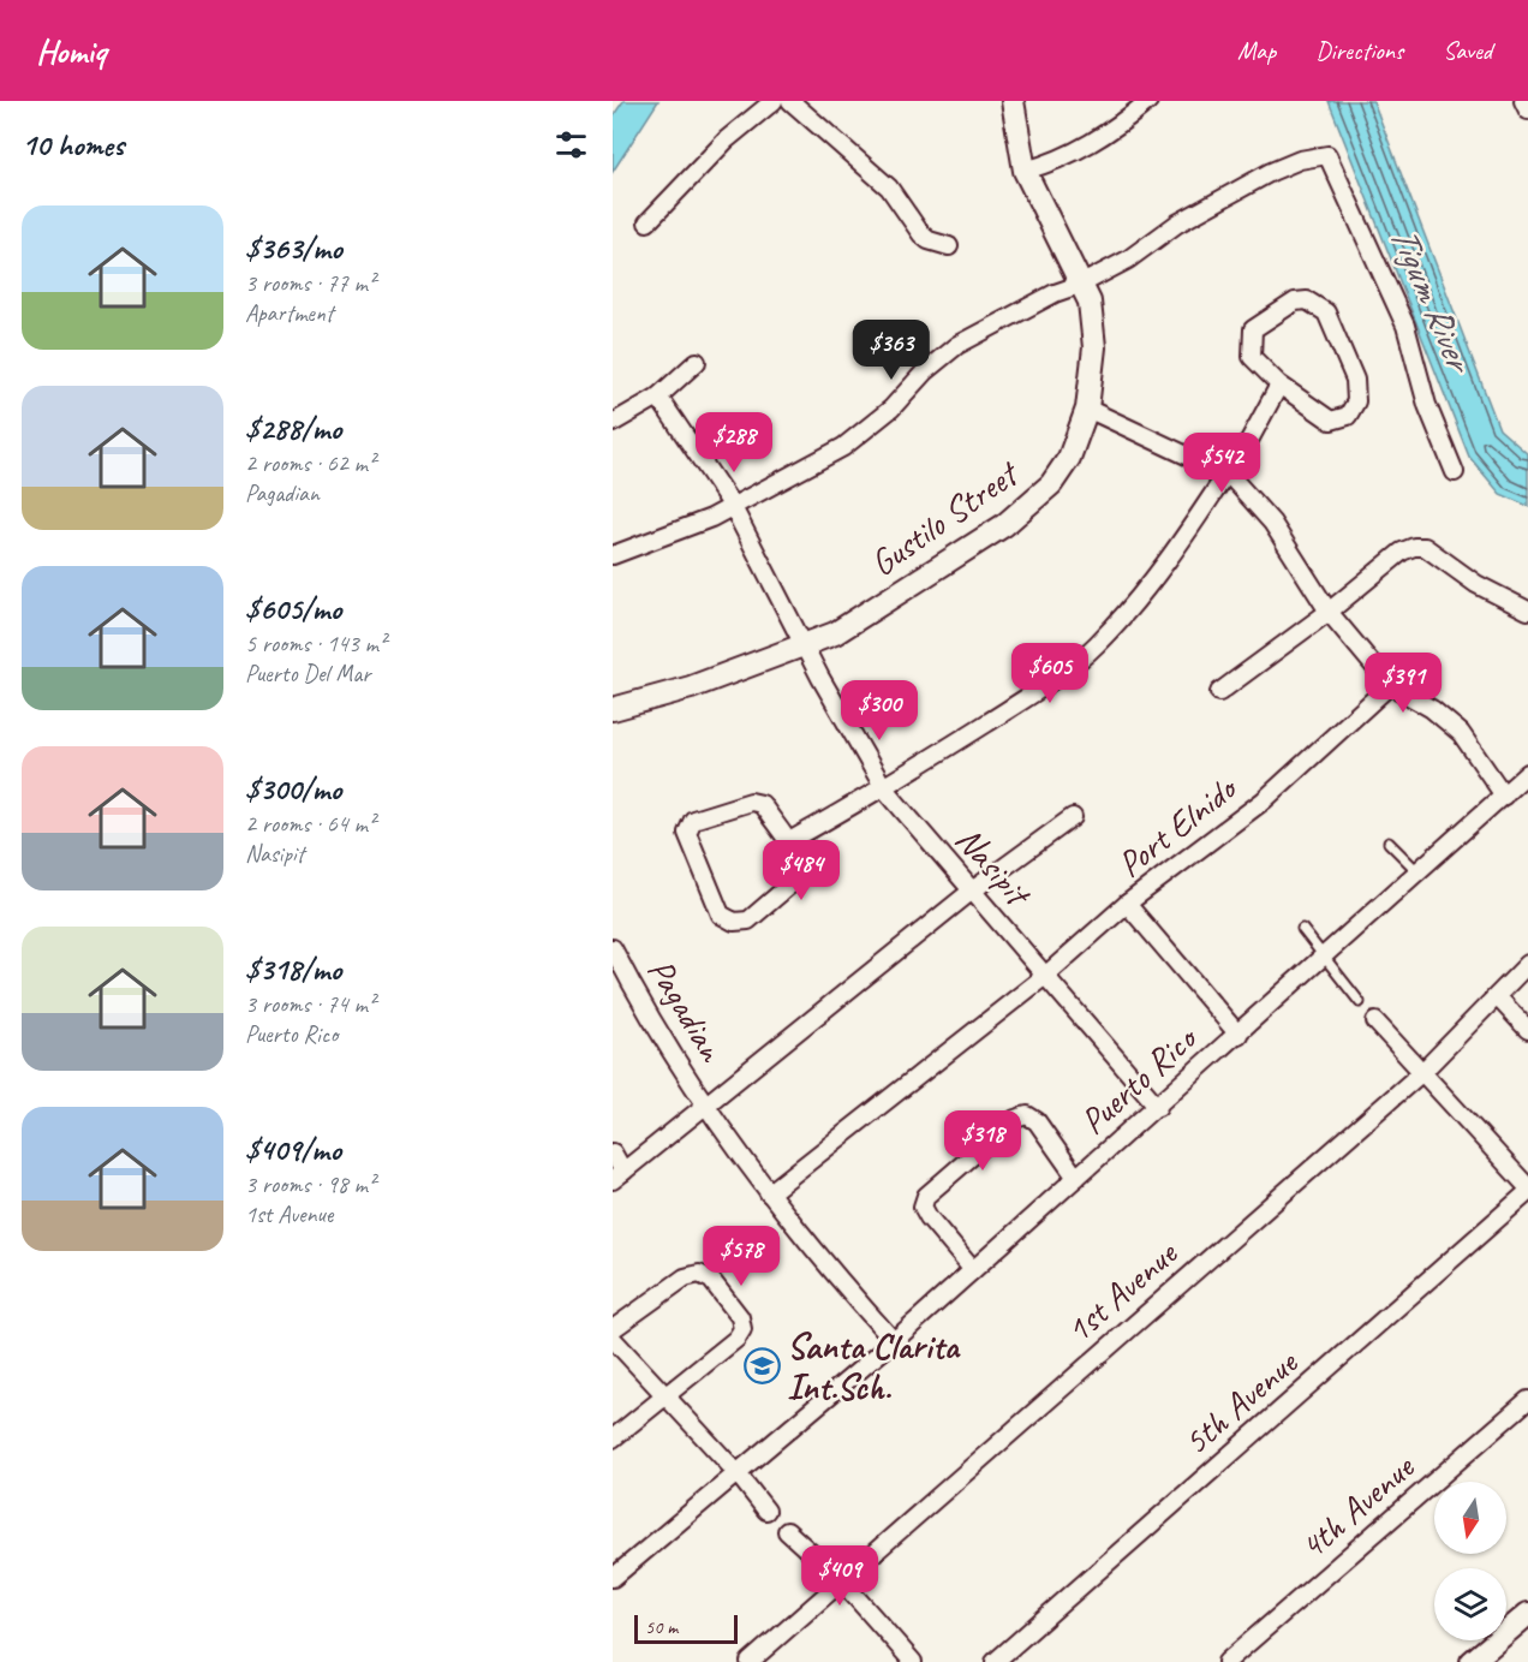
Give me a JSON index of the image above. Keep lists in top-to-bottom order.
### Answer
{
  "streets": {
    "street": [
      "Gustilo Street",
      "Port Elnido",
      "Nasipit",
      "Pagadian",
      "Puerto Rico",
      "1st Avenue",
      "5th Avenue",
      "4th Avenue"
    ]
  },
  "crossings": [
    ["Gustilo Street", "Nasipit"],
    ["Port Elnido", "Puerto Rico"],
    ["Nasipit", "Puerto Rico"],
    ["Pagadian", "Puerto Rico"]
  ],
  "water": ["Tigum River"],
  "places": {
    "school or university": ["Santa Clarita Int.Sch."]
  },
  "scale_bar": "50 m",
  "north": "bottom",
  "page": {
    "header": "Homiq",
    "nav": ["Map", "Directions", "Saved"],
    "heading": "10 homes",
    "list": [
      {
        "name": "$363/mo",
        "note": "3 rooms · 77 m² · Apartment"
      },
      {
        "name": "$288/mo",
        "note": "2 rooms · 62 m² · Pagadian"
      },
      {
        "name": "$605/mo",
        "note": "5 rooms · 143 m² · Puerto Del Mar"
      },
      {
        "name": "$300/mo",
        "note": "2 rooms · 64 m² · Nasipit"
      },
      {
        "name": "$318/mo",
        "note": "3 rooms · 74 m² · Puerto Rico"
      },
      {
        "name": "$409/mo",
        "note": "3 rooms · 98 m² · 1st Avenue"
      }
    ],
    "price": [
      "$363",
      "$288",
      "$542",
      "$605",
      "$391",
      "$300",
      "$484",
      "$318",
      "$578",
      "$409"
    ],
    "scale": "50 m"
  }
}
